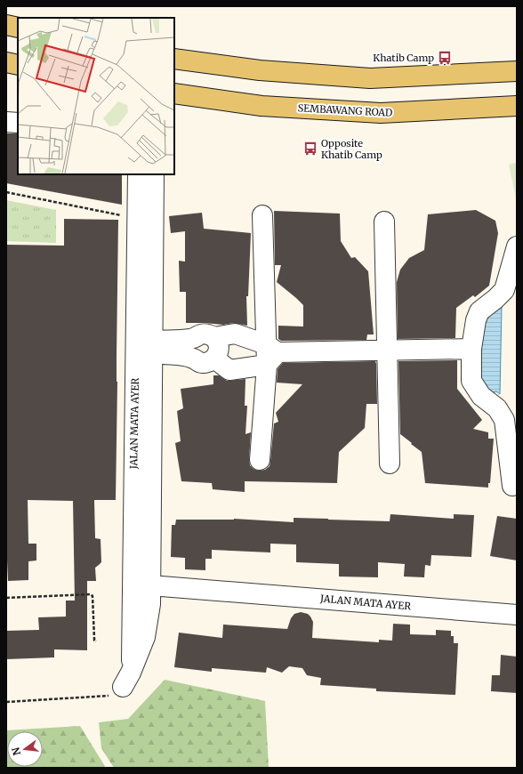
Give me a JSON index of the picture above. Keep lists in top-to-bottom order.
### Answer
{
  "streets": {
    "main road": ["SEMBAWANG ROAD"],
    "street": ["JALAN MATA AYER"]
  },
  "places": {
    "bus stop": ["Khatib Camp", "Opposite Khatib Camp"]
  },
  "north": "left"
}
